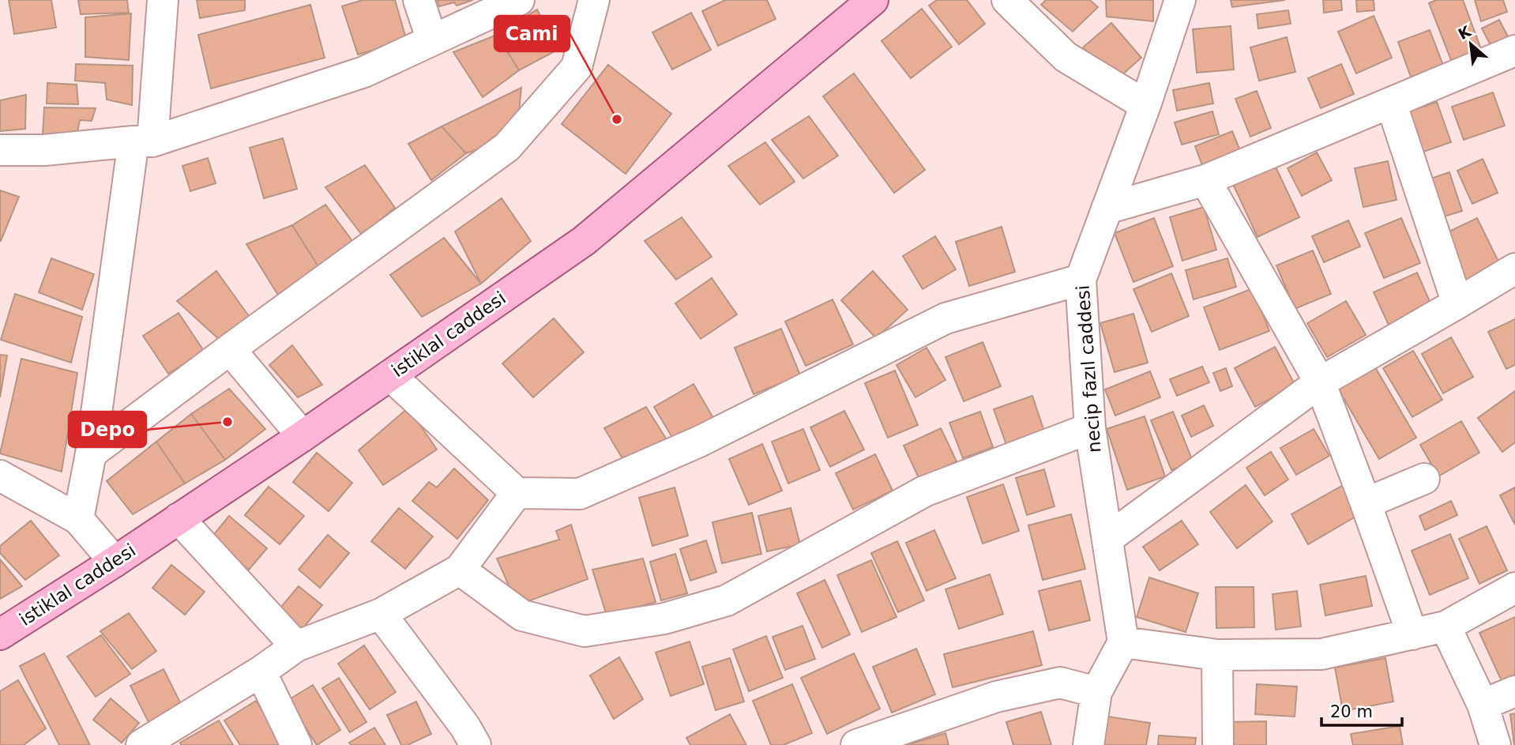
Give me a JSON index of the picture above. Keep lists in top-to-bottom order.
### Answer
{
  "streets": {
    "main road": ["istiklal caddesi"],
    "street": ["necip fazıl caddesi"]
  },
  "places": ["Cami", "Depo"],
  "scale_bar": "20 m",
  "north": "top left"
}
